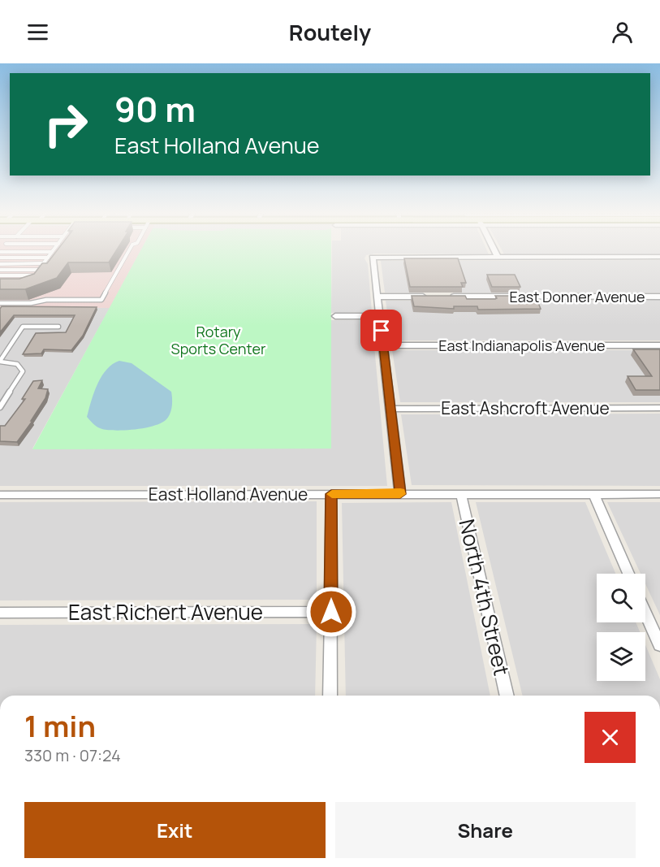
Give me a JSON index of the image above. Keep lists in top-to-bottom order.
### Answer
{
  "streets": {
    "street": [
      "East Donner Avenue",
      "East Indianapolis Avenue",
      "East Ashcroft Avenue",
      "East Holland Avenue",
      "North 4th Street",
      "East Richert Avenue"
    ]
  },
  "crossings": [
    ["East Holland Avenue", "North 4th Street"]
  ],
  "parks": ["Rotary Sports Center"],
  "page": {
    "header": "Routely",
    "turn": ["90 m", "East Holland Avenue"],
    "heading": ["1 min", "330 m · 07:24"],
    "buttons": ["Exit", "Share"]
  }
}
